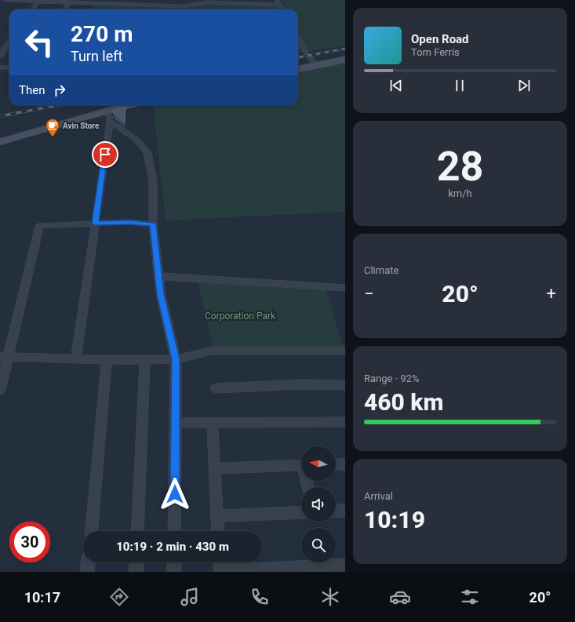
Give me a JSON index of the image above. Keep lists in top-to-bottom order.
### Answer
{
  "parks": ["Corporation Park"],
  "places": {
    "cafe": ["Avin Store"]
  },
  "north": "left",
  "page": {
    "turn": ["270 m", "Turn left"],
    "song": ["Open Road", "Tom Ferris"],
    "then": "Then",
    "tile": [
      ["28", "km/h"],
      "Climate",
      ["Range · 92%", "460 km"],
      ["Arrival", "10:19"]
    ],
    "heat": ["−", "20°", "+"],
    "limit": "30",
    "trip": "10:19 · 2 min · 430 m",
    "tabs": ["10:17", "20°"]
  }
}
